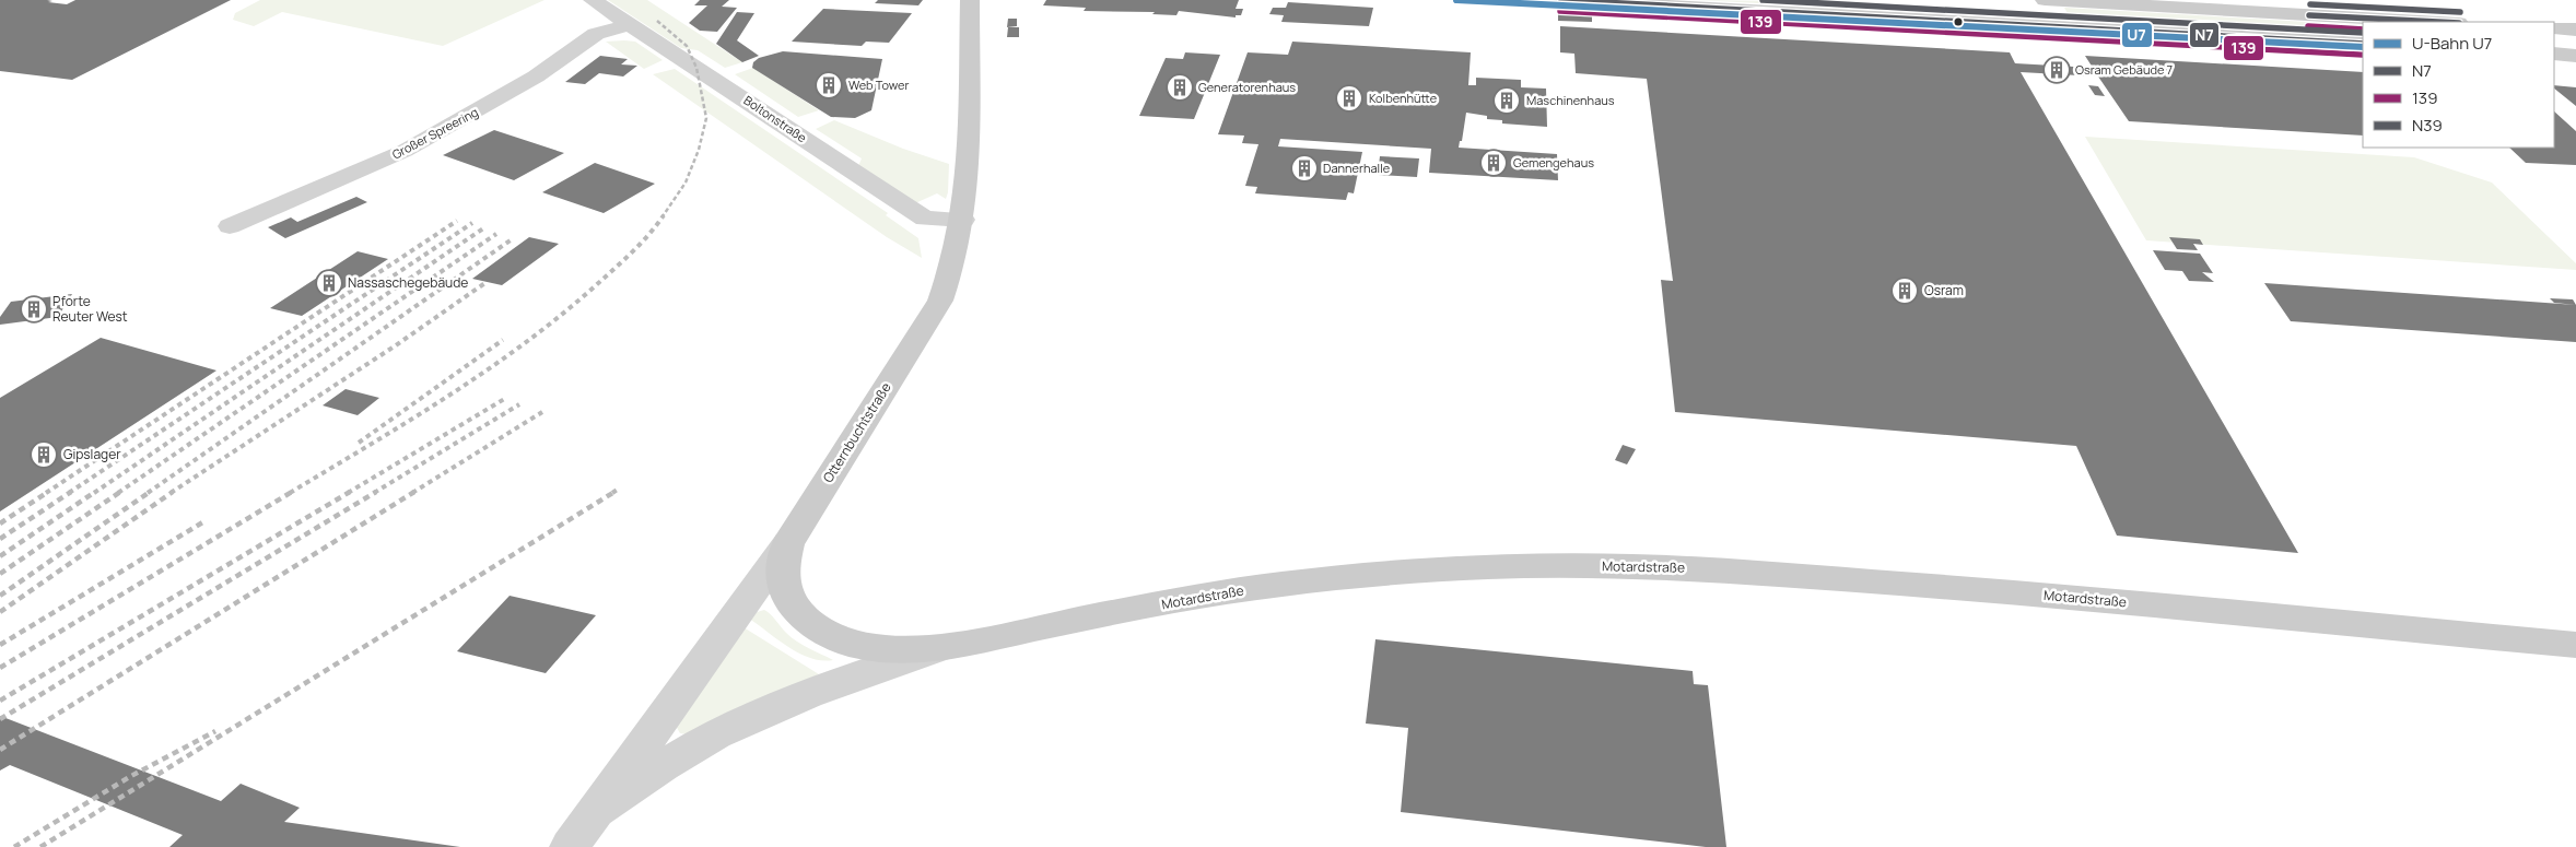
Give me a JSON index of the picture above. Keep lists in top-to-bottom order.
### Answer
{
  "streets": {
    "street": [
      "Boltonstraße",
      "Großer Spreering",
      "Otternbuchtstraße",
      "Motardstraße"
    ]
  },
  "crossings": [
    ["Boltonstraße", "Großer Spreering"],
    ["Boltonstraße", "Otternbuchtstraße"],
    ["Otternbuchtstraße", "Motardstraße"]
  ],
  "places": {
    "building": [
      "Osram Gebäude 7",
      "Web Tower",
      "Generatorenhaus",
      "Kolbenhütte",
      "Maschinenhaus",
      "Gemengehaus",
      "Dannerhalle",
      "Nassaschegebäude",
      "Osram",
      "Pforte Reuter West",
      "Gipslager"
    ]
  },
  "lines": [
    "metro line U7",
    "transit line N7",
    "transit line N39",
    "transit line 139"
  ],
  "legend": [
    "U-Bahn U7",
    "N7",
    "139",
    "N39"
  ]
}
